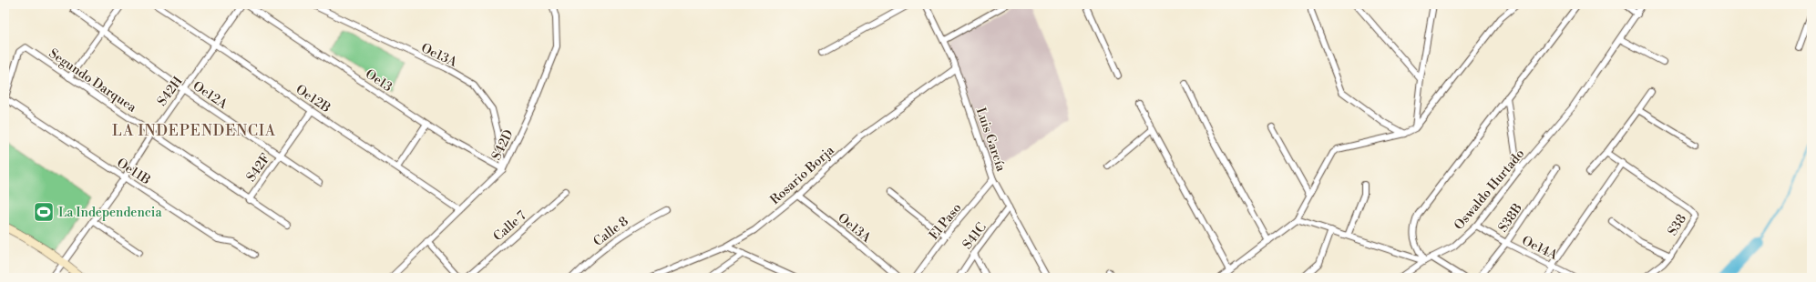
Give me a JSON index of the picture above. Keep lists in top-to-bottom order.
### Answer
{
  "streets": {
    "street": [
      "Oe13A",
      "Segundo Darquea",
      "Oe13",
      "S42H",
      "Oe12A",
      "Oe12B",
      "Luis García",
      "S42D",
      "S42F",
      "Oe11B",
      "Rosario Borja",
      "Oswaldo Hurtado",
      "S38B",
      "El Paso",
      "S38",
      "Calle 7",
      "Calle 8",
      "S41C",
      "Oe14A"
    ]
  },
  "crossings": [
    ["Oe13A", "Oe13"],
    ["Oe13A", "S42D"],
    ["Oe13A", "Rosario Borja"],
    ["Segundo Darquea", "S42H"],
    ["Segundo Darquea", "S42F"],
    ["Segundo Darquea", "Oe11B"],
    ["Oe13", "S42D"],
    ["S42H", "Oe12A"],
    ["S42H", "Oe12B"],
    ["S42H", "Oe11B"],
    ["Oe12A", "S42F"],
    ["Oe12B", "S42D"],
    ["Oe12B", "S42F"],
    ["Luis García", "Rosario Borja"],
    ["Luis García", "El Paso"],
    ["Luis García", "S41C"],
    ["Oswaldo Hurtado", "Oe14A"],
    ["S38B", "Oe14A"]
  ],
  "districts": ["LA INDEPENDENCIA"],
  "places": {
    "sports": ["La Independencia"]
  }
}
